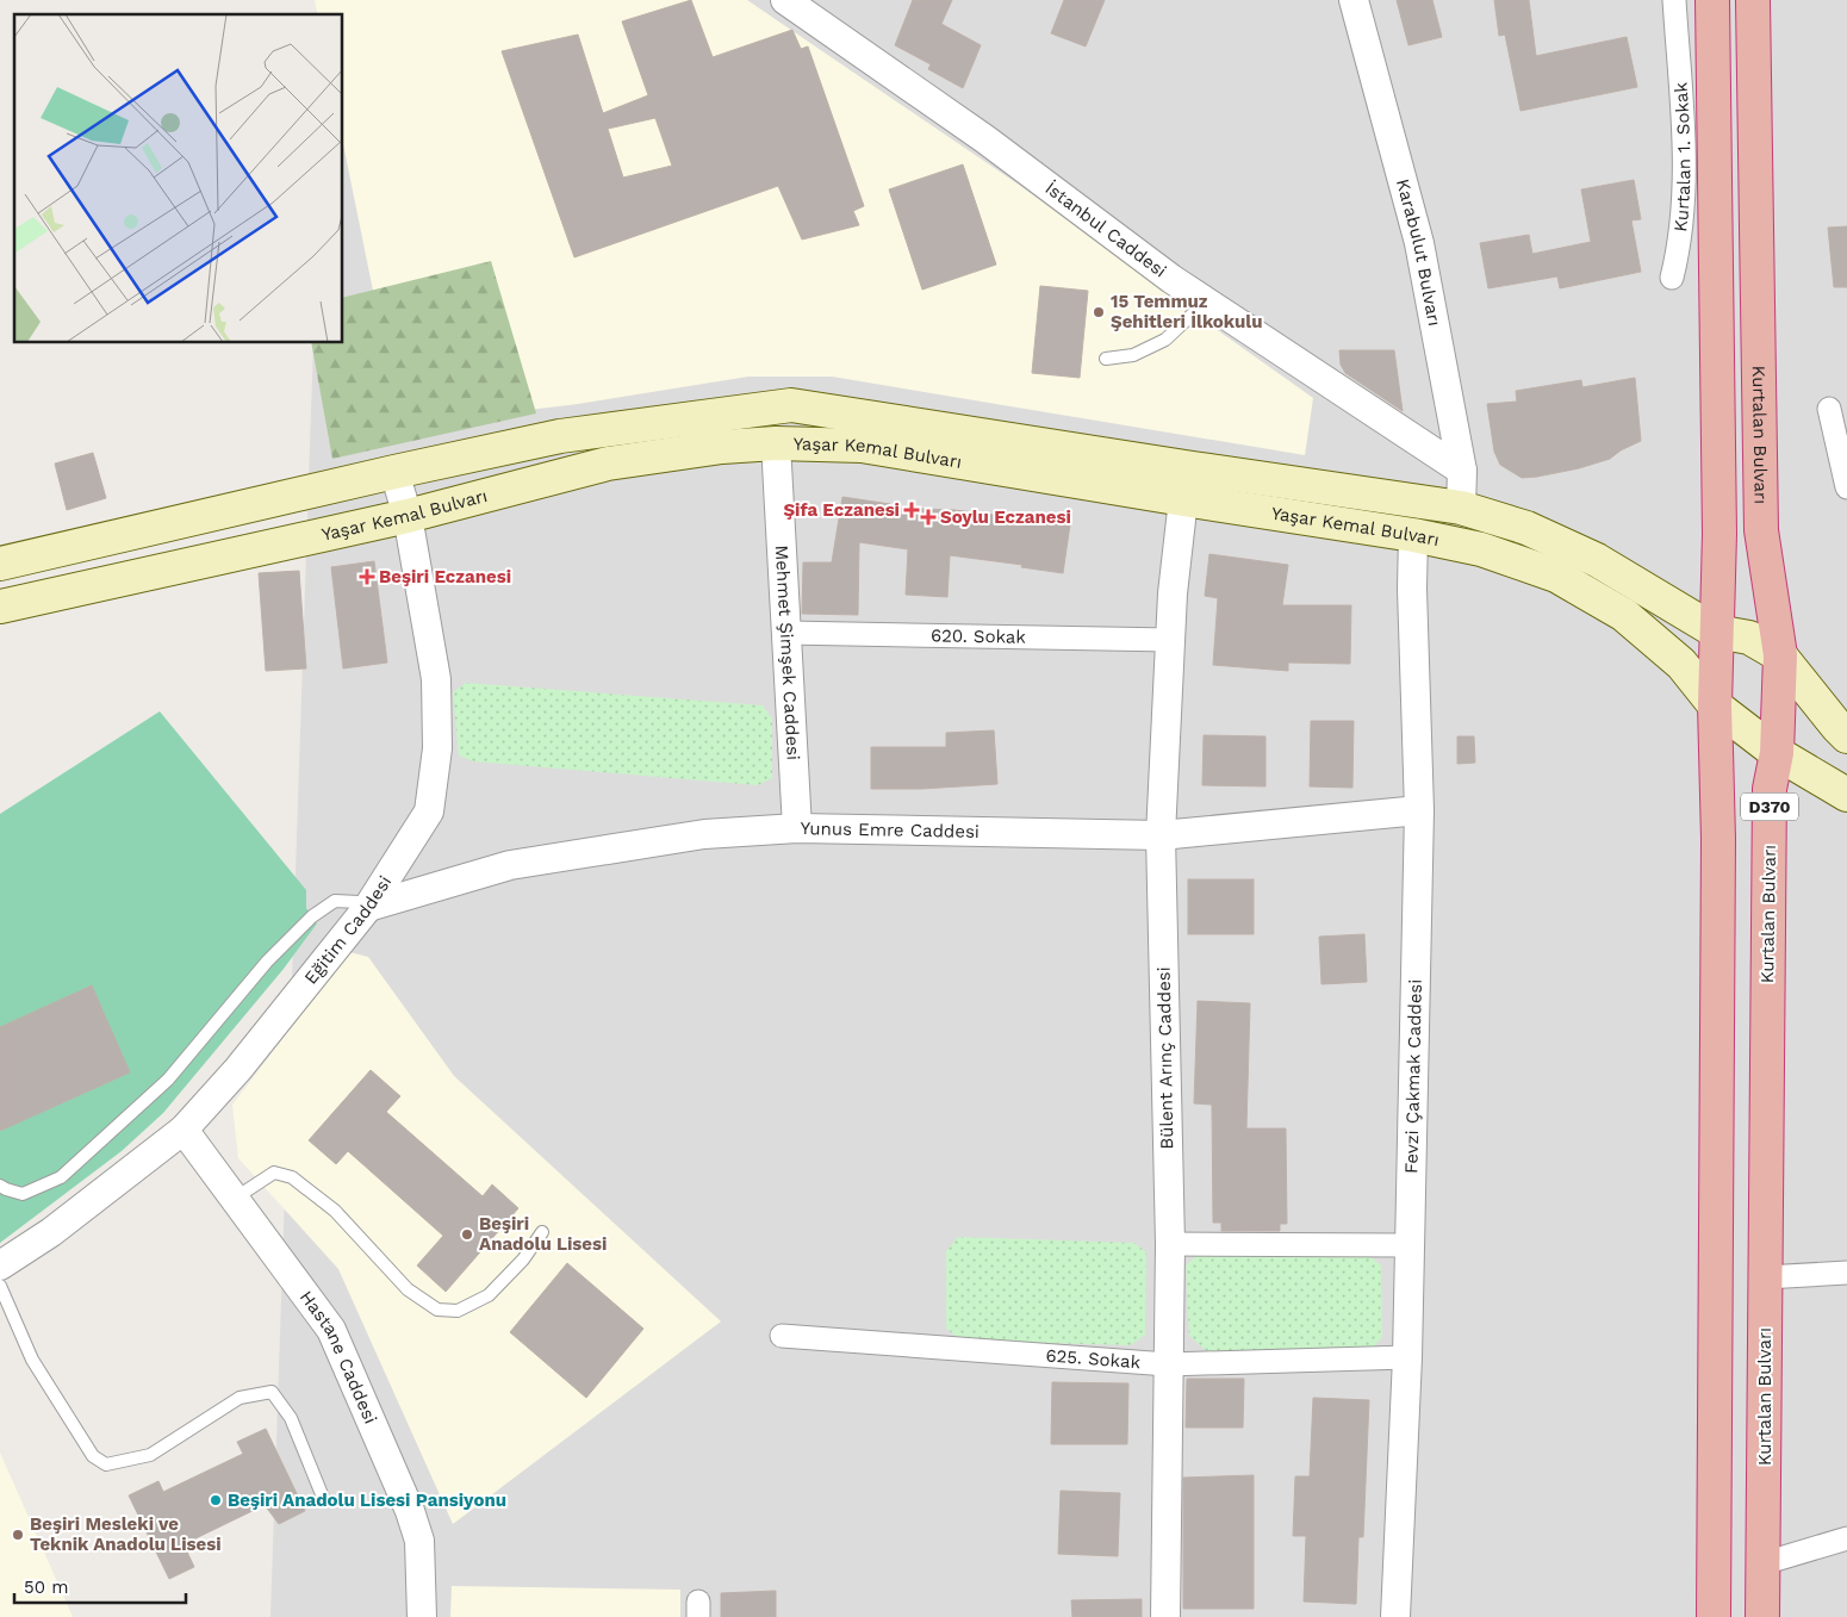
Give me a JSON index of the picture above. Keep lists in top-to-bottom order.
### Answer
{
  "streets": {
    "highway": ["Kurtalan Bulvarı", "D370"],
    "main road": ["Yaşar Kemal Bulvarı"],
    "street": [
      "Kurtalan 1. Sokak",
      "İstanbul Caddesi",
      "Karabulut Bulvarı",
      "620. Sokak",
      "Mehmet Şimşek Caddesi",
      "Yunus Emre Caddesi",
      "Eğitim Caddesi",
      "Bülent Arınç Caddesi",
      "Fevzi Çakmak Caddesi",
      "Hastane Caddesi",
      "625. Sokak"
    ]
  },
  "crossings": [
    ["İstanbul Caddesi", "Karabulut Bulvarı"],
    ["Karabulut Bulvarı", "Yaşar Kemal Bulvarı"],
    ["Kurtalan Bulvarı", "Yaşar Kemal Bulvarı"],
    ["Yaşar Kemal Bulvarı", "Mehmet Şimşek Caddesi"],
    ["Yaşar Kemal Bulvarı", "D370"],
    ["Yaşar Kemal Bulvarı", "Eğitim Caddesi"],
    ["Yaşar Kemal Bulvarı", "Bülent Arınç Caddesi"],
    ["Yaşar Kemal Bulvarı", "Fevzi Çakmak Caddesi"],
    ["620. Sokak", "Mehmet Şimşek Caddesi"],
    ["620. Sokak", "Bülent Arınç Caddesi"],
    ["Mehmet Şimşek Caddesi", "Yunus Emre Caddesi"],
    ["Yunus Emre Caddesi", "Eğitim Caddesi"],
    ["Yunus Emre Caddesi", "Bülent Arınç Caddesi"],
    ["Yunus Emre Caddesi", "Fevzi Çakmak Caddesi"],
    ["Eğitim Caddesi", "Hastane Caddesi"],
    ["Bülent Arınç Caddesi", "625. Sokak"],
    ["Fevzi Çakmak Caddesi", "625. Sokak"]
  ],
  "places": {
    "other": [
      "15 Temmuz Şehitleri İlkokulu",
      "Beşiri Anadolu Lisesi",
      "Beşiri Anadolu Lisesi Pansiyonu",
      "Beşiri Mesleki ve Teknik Anadolu Lisesi"
    ],
    "health": ["Şifa Eczanesi", "Soylu Eczanesi", "Beşiri Eczanesi"]
  },
  "scale_bar": "50 m"
}
